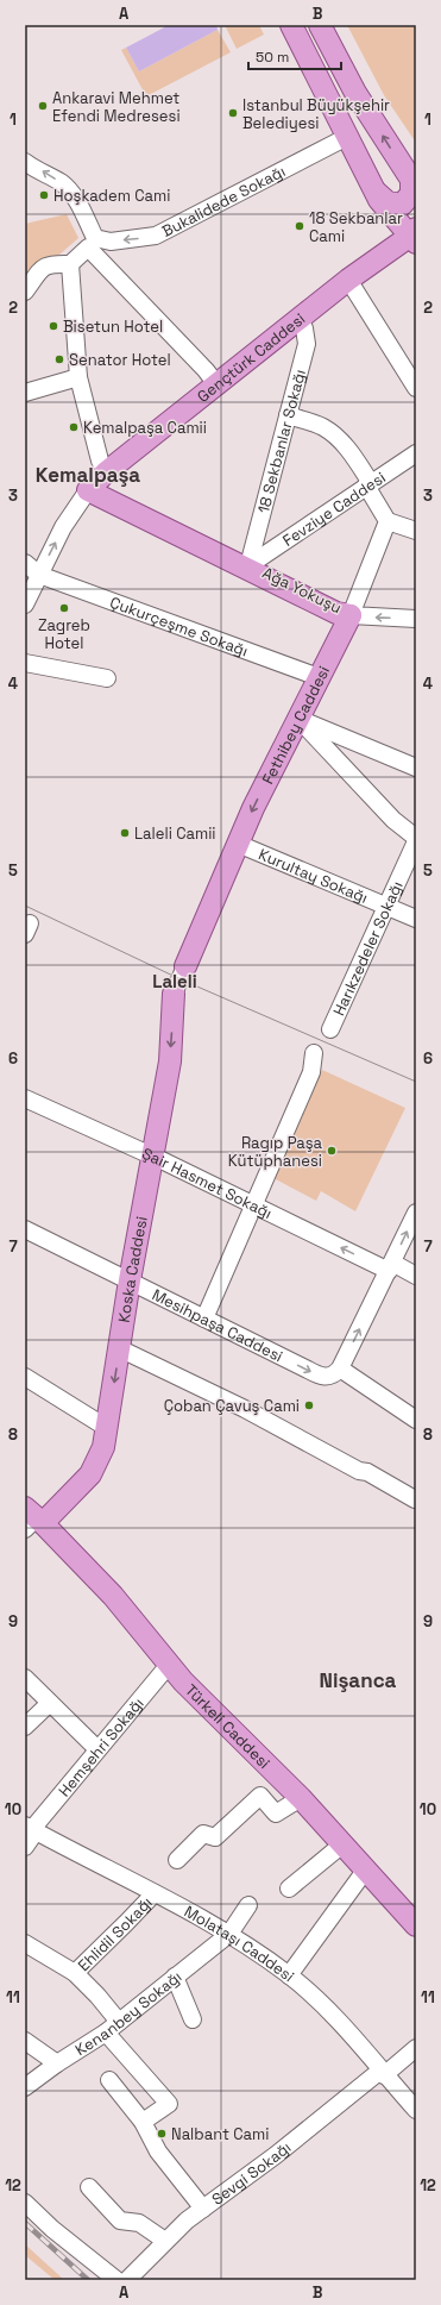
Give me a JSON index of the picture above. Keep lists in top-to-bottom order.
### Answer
{
  "streets": {
    "main road": [
      "Gençtürk Caddesi",
      "Ağa Yokuşu",
      "Fethibey Caddesi",
      "Koska Caddesi",
      "Türkeli Caddesi"
    ],
    "street": [
      "Bukalidede Sokağı",
      "18 Sekbanlar Sokağı",
      "Fevziye Caddesi",
      "Çukurçeşme Sokağı",
      "Kurultay Sokağı",
      "Harıkzedeler Sokağı",
      "Şair Hasmet Sokağı",
      "Mesihpaşa Caddesi",
      "Hemşehri Sokağı",
      "Ehlidil Sokağı",
      "Molataşı Caddesi",
      "Kenanbey Sokağı",
      "Sevgi Sokağı"
    ]
  },
  "crossings": [
    ["Gençtürk Caddesi", "18 Sekbanlar Sokağı"],
    ["Gençtürk Caddesi", "Ağa Yokuşu"],
    ["Gençtürk Caddesi", "Çukurçeşme Sokağı"],
    ["18 Sekbanlar Sokağı", "Fevziye Caddesi"],
    ["18 Sekbanlar Sokağı", "Ağa Yokuşu"],
    ["Fevziye Caddesi", "Ağa Yokuşu"],
    ["Ağa Yokuşu", "Fethibey Caddesi"],
    ["Çukurçeşme Sokağı", "Fethibey Caddesi"],
    ["Fethibey Caddesi", "Kurultay Sokağı"],
    ["Kurultay Sokağı", "Harıkzedeler Sokağı"],
    ["Şair Hasmet Sokağı", "Koska Caddesi"],
    ["Koska Caddesi", "Mesihpaşa Caddesi"],
    ["Koska Caddesi", "Türkeli Caddesi"],
    ["Türkeli Caddesi", "Hemşehri Sokağı"],
    ["Hemşehri Sokağı", "Molataşı Caddesi"],
    ["Ehlidil Sokağı", "Molataşı Caddesi"],
    ["Molataşı Caddesi", "Kenanbey Sokağı"],
    ["Molataşı Caddesi", "Sevgi Sokağı"]
  ],
  "one_way": ["Bukalidede Sokağı", "Koska Caddesi"],
  "districts": ["Kemalpaşa", "Laleli", "Nişanca"],
  "places": [
    "Ankaravi Mehmet Efendi Medresesi",
    "Istanbul Büyükşehir Belediyesi",
    "Hoşkadem Cami",
    "18 Sekbanlar Cami",
    "Bisetun Hotel",
    "Senator Hotel",
    "Kemalpaşa Camii",
    "Zagreb Hotel",
    "Laleli Camii",
    "Ragıp Paşa Kütüphanesi",
    "Çoban Çavuş Cami",
    "Nalbant Cami"
  ],
  "scale_bar": "50 m",
  "grid": {
    "columns": ["A", "B"],
    "rows": [
      "1",
      "2",
      "3",
      "4",
      "5",
      "6",
      "7",
      "8",
      "9",
      "10",
      "11",
      "12"
    ]
  }
}
